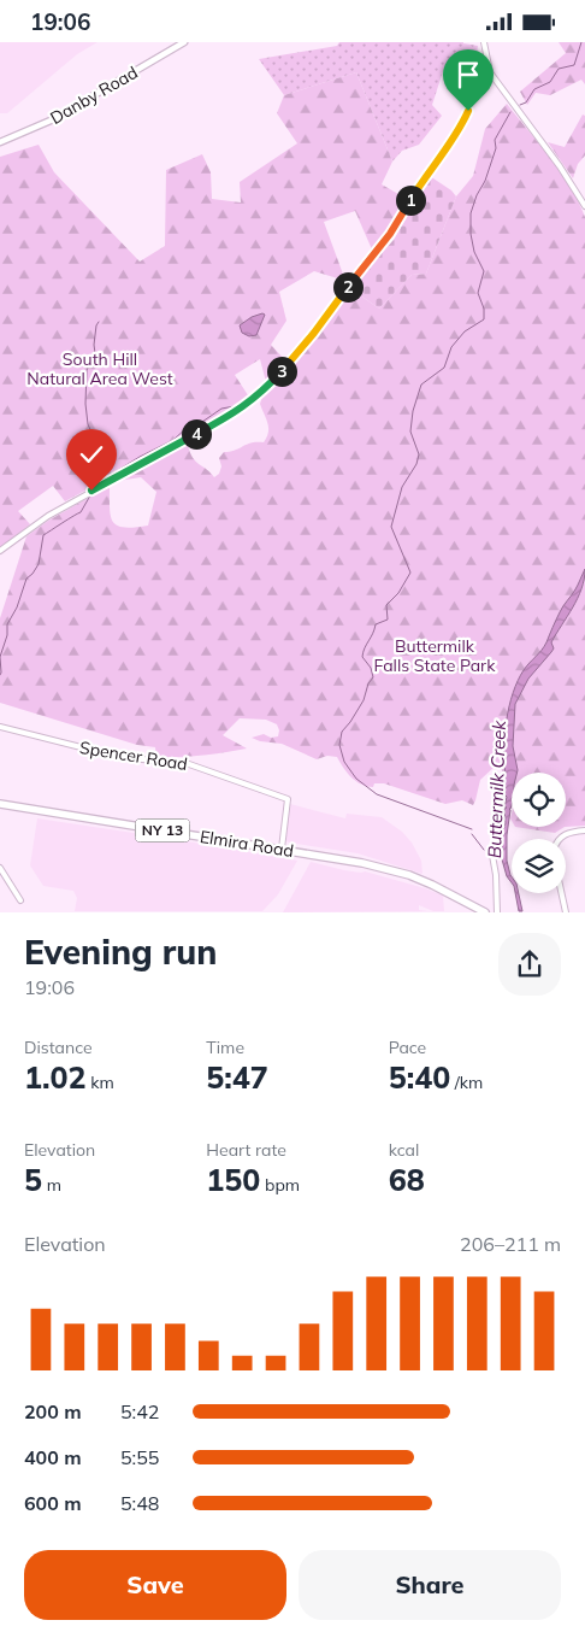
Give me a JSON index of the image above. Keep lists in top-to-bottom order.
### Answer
{
  "streets": {
    "highway": ["NY 13", "Elmira Road"],
    "main road": ["Danby Road"],
    "street": ["Spencer Road"]
  },
  "crossings": [
    ["Spencer Road", "Elmira Road"]
  ],
  "water": ["Buttermilk Creek"],
  "parks": ["South Hill Natural Area West", "Buttermilk Falls State Park"],
  "page": {
    "status": "19:06",
    "pins": [
      "1",
      "2",
      "3",
      "4"
    ],
    "heading": ["Evening run", "19:06"],
    "stats": [
      ["Distance", "1.02 km"],
      ["Time", "5:47"],
      ["Pace", "5:40 /km"],
      ["Elevation", "5 m"],
      ["Heart rate", "150 bpm"],
      ["kcal", "68"]
    ],
    "chart": ["Elevation", "206–211 m"],
    "list": [
      {
        "name": "200 m",
        "note": "5:42"
      },
      {
        "name": "400 m",
        "note": "5:55"
      },
      {
        "name": "600 m",
        "note": "5:48"
      }
    ],
    "buttons": ["Save", "Share"]
  }
}
